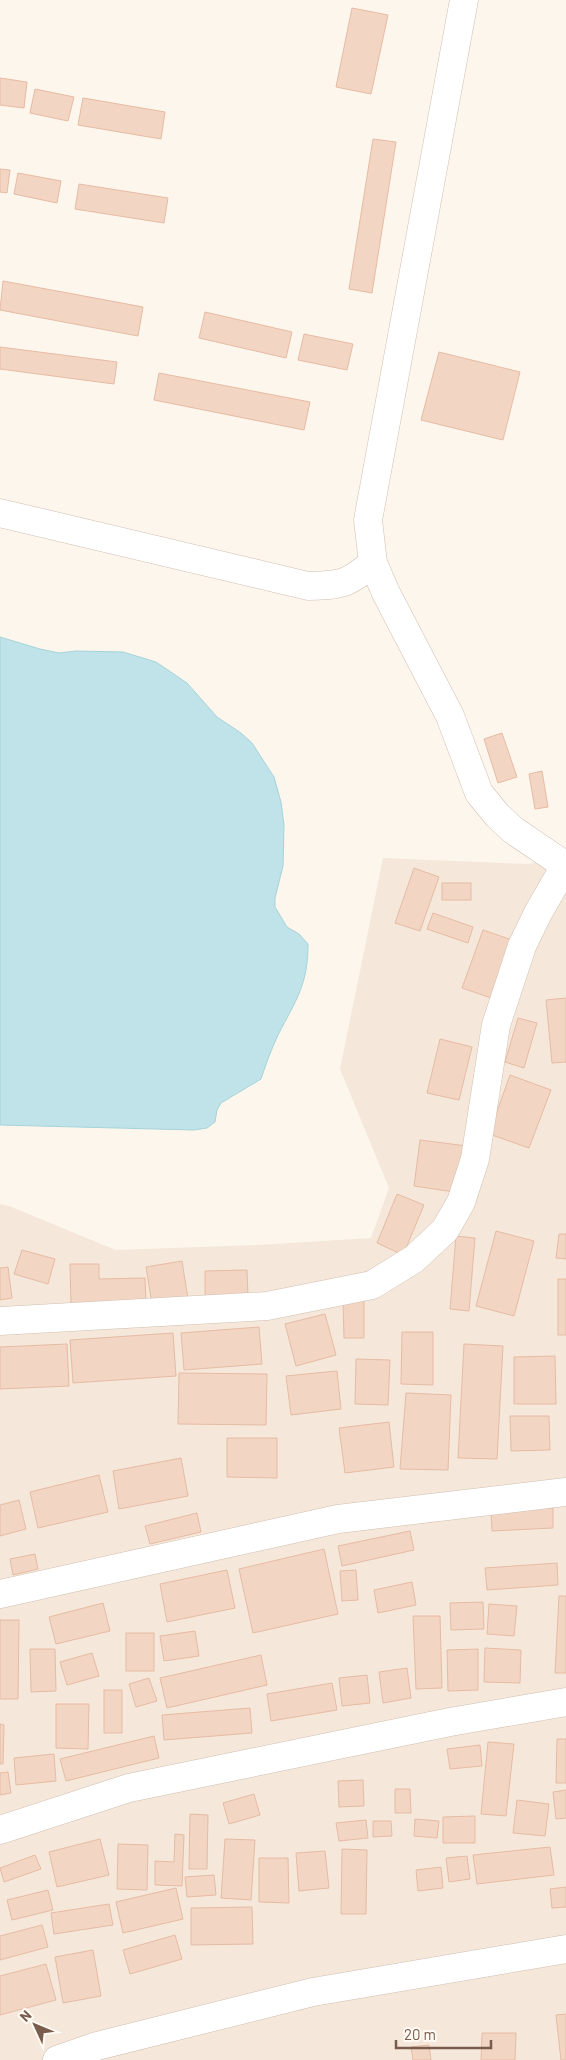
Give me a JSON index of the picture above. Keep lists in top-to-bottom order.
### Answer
{
  "scale_bar": "20 m",
  "north": "top left"
}
